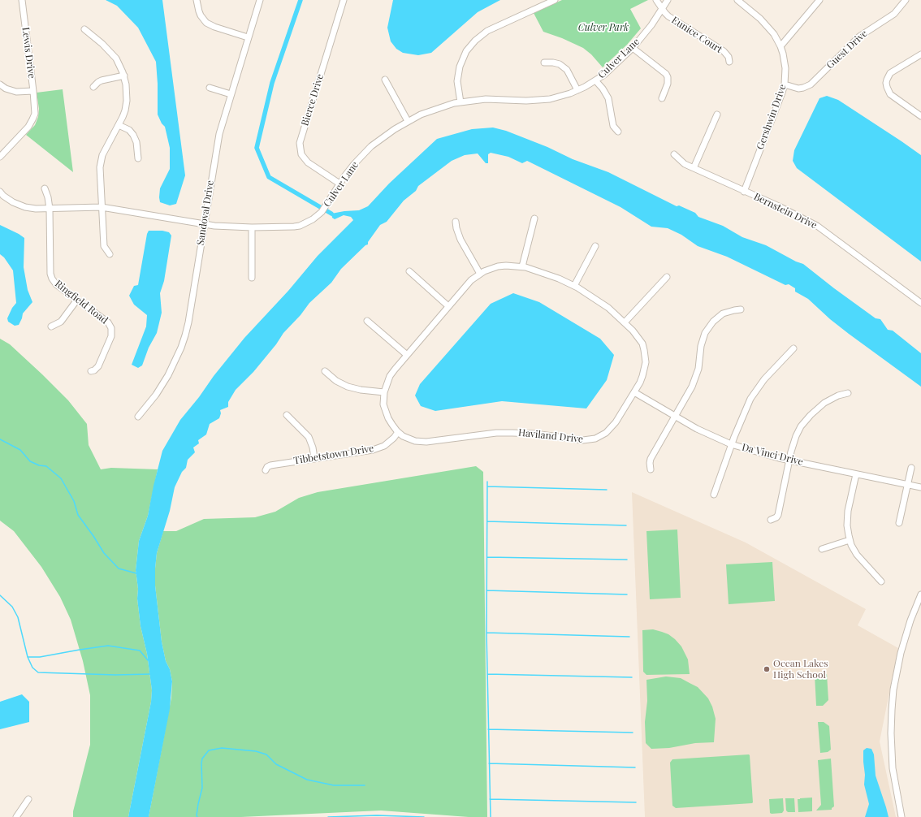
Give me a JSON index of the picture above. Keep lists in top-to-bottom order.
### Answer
{
  "streets": {
    "street": [
      "Eunice Court",
      "Guest Drive",
      "Lewis Drive",
      "Culver Lane",
      "Bierce Drive",
      "Gershwin Drive",
      "Bernstein Drive",
      "Sandoval Drive",
      "Ringfield Road",
      "Haviland Drive",
      "Tibbetstown Drive",
      "Da Vinci Drive"
    ]
  },
  "crossings": [
    ["Eunice Court", "Culver Lane"],
    ["Guest Drive", "Gershwin Drive"],
    ["Culver Lane", "Bierce Drive"],
    ["Culver Lane", "Sandoval Drive"],
    ["Culver Lane", "Ringfield Road"],
    ["Gershwin Drive", "Bernstein Drive"],
    ["Haviland Drive", "Tibbetstown Drive"],
    ["Haviland Drive", "Da Vinci Drive"]
  ],
  "parks": ["Culver Park"],
  "places": ["Ocean Lakes High School"]
}
